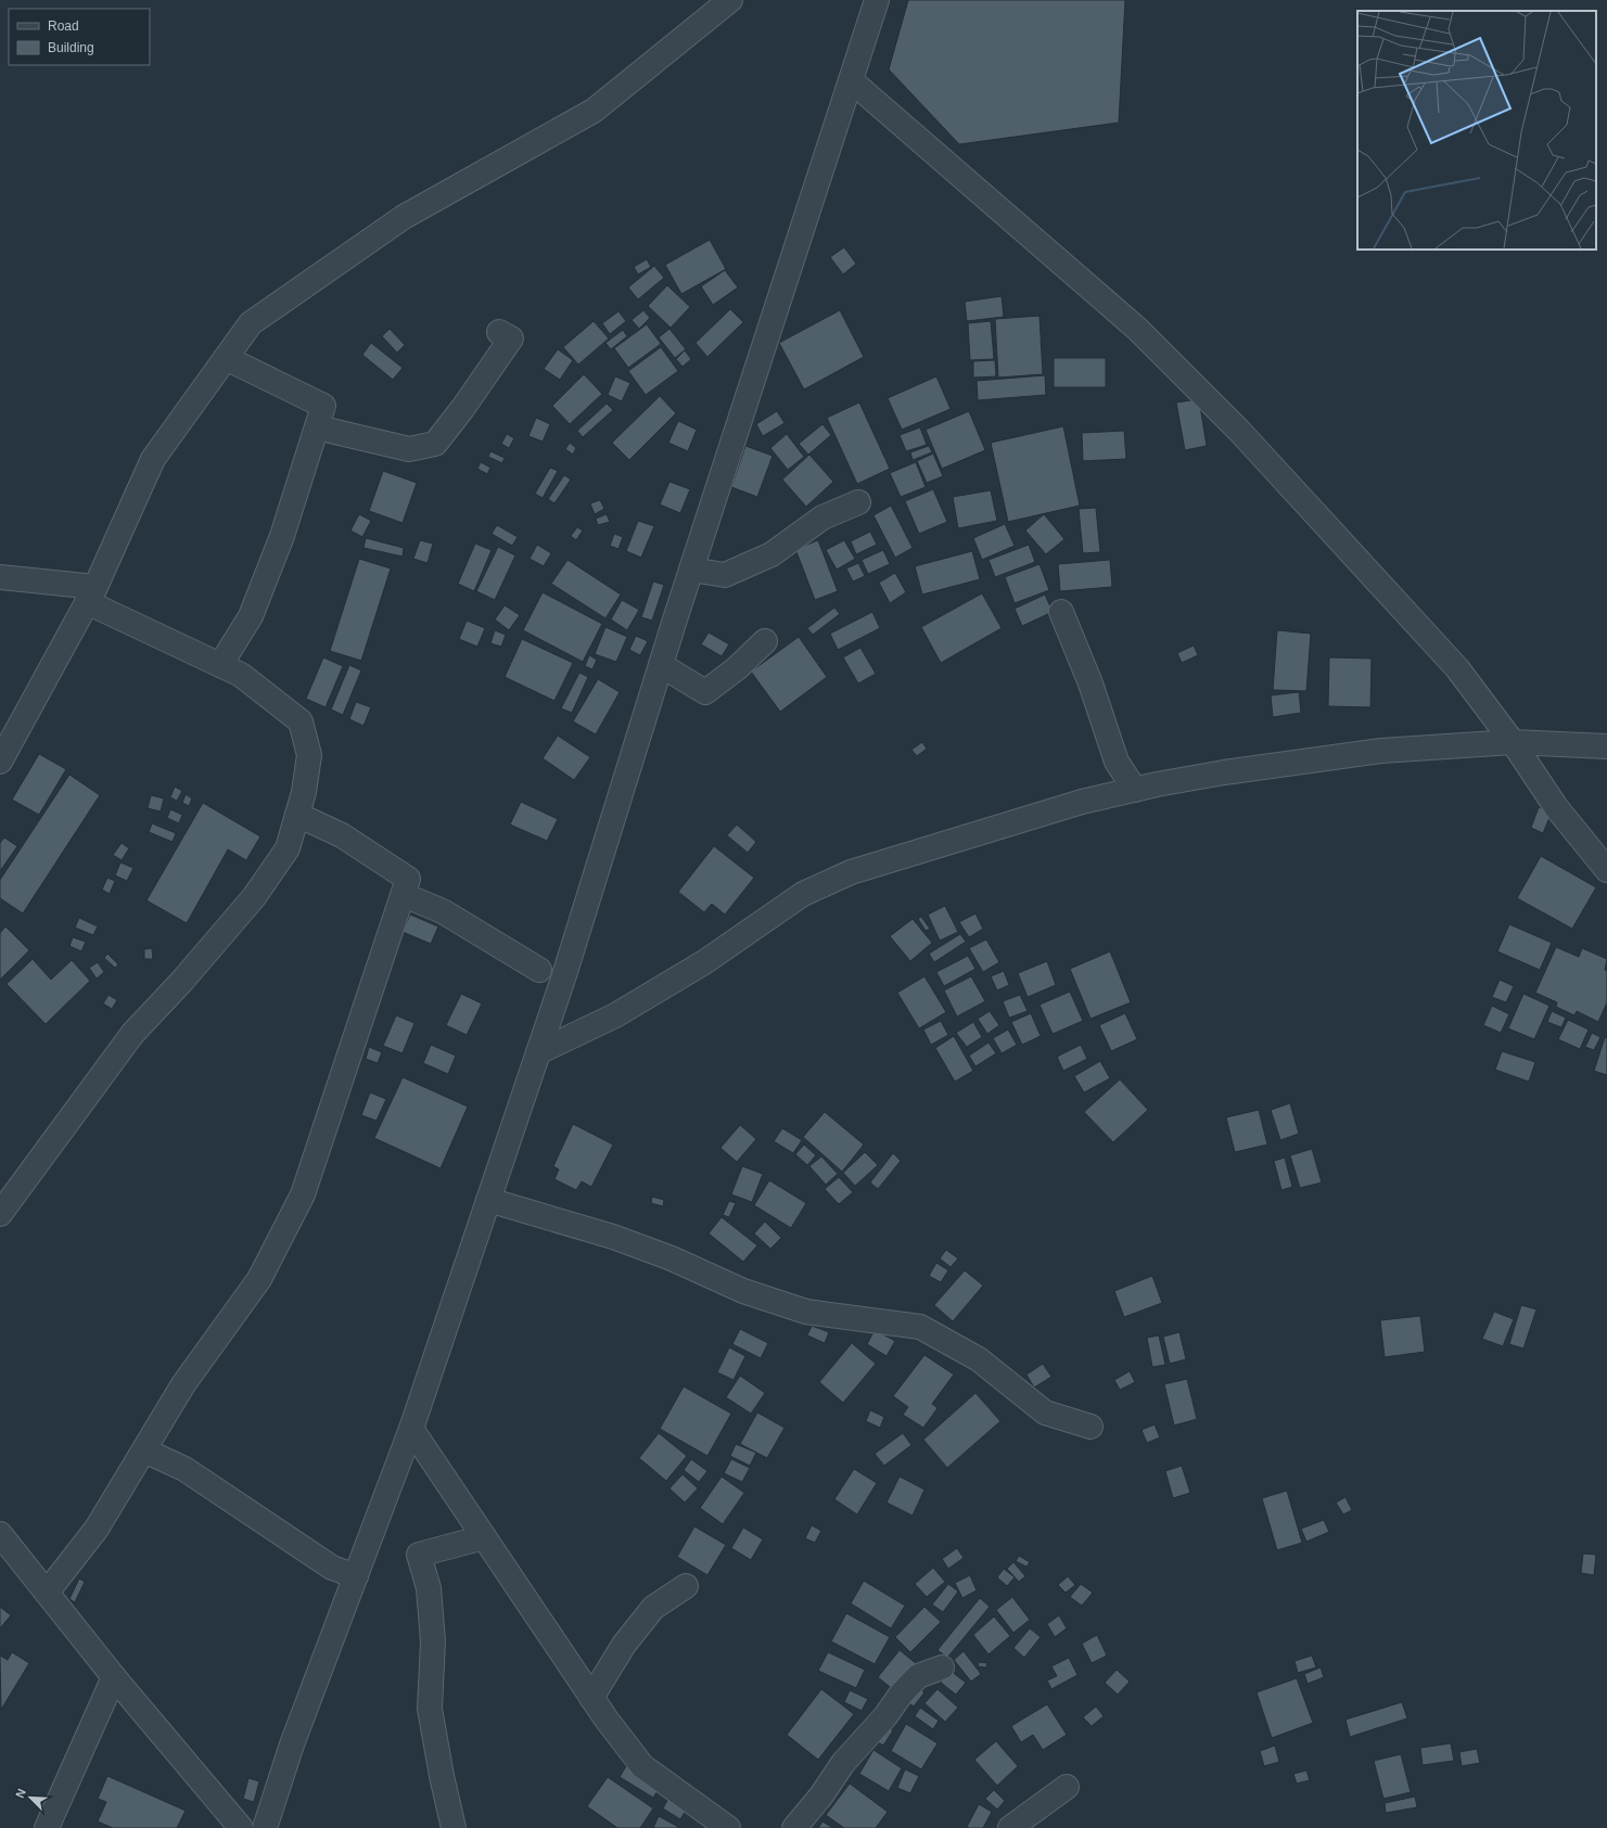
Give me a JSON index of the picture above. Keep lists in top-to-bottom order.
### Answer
{
  "legend": ["Road", "Building"],
  "north": "top left"
}
